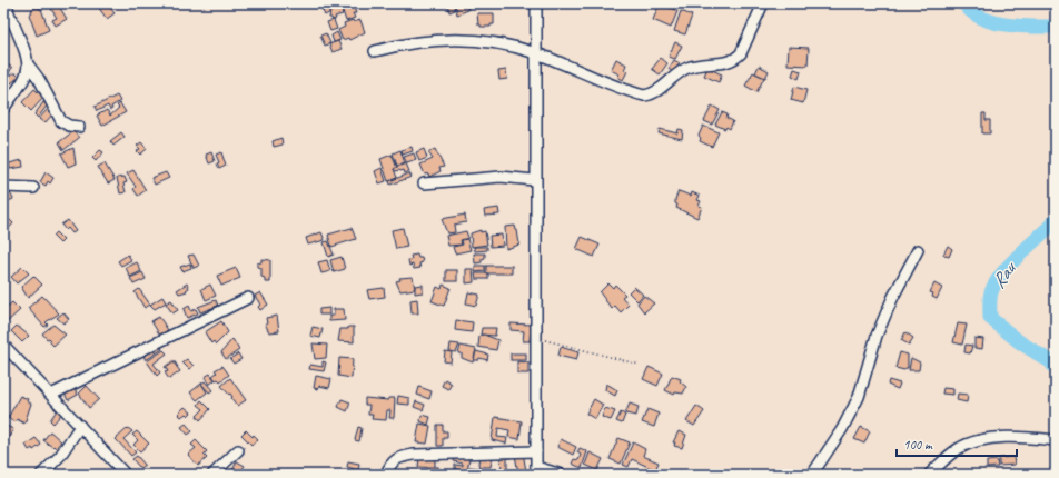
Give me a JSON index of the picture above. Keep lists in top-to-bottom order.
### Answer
{
  "water": ["Rau"],
  "scale_bar": "100 m"
}
